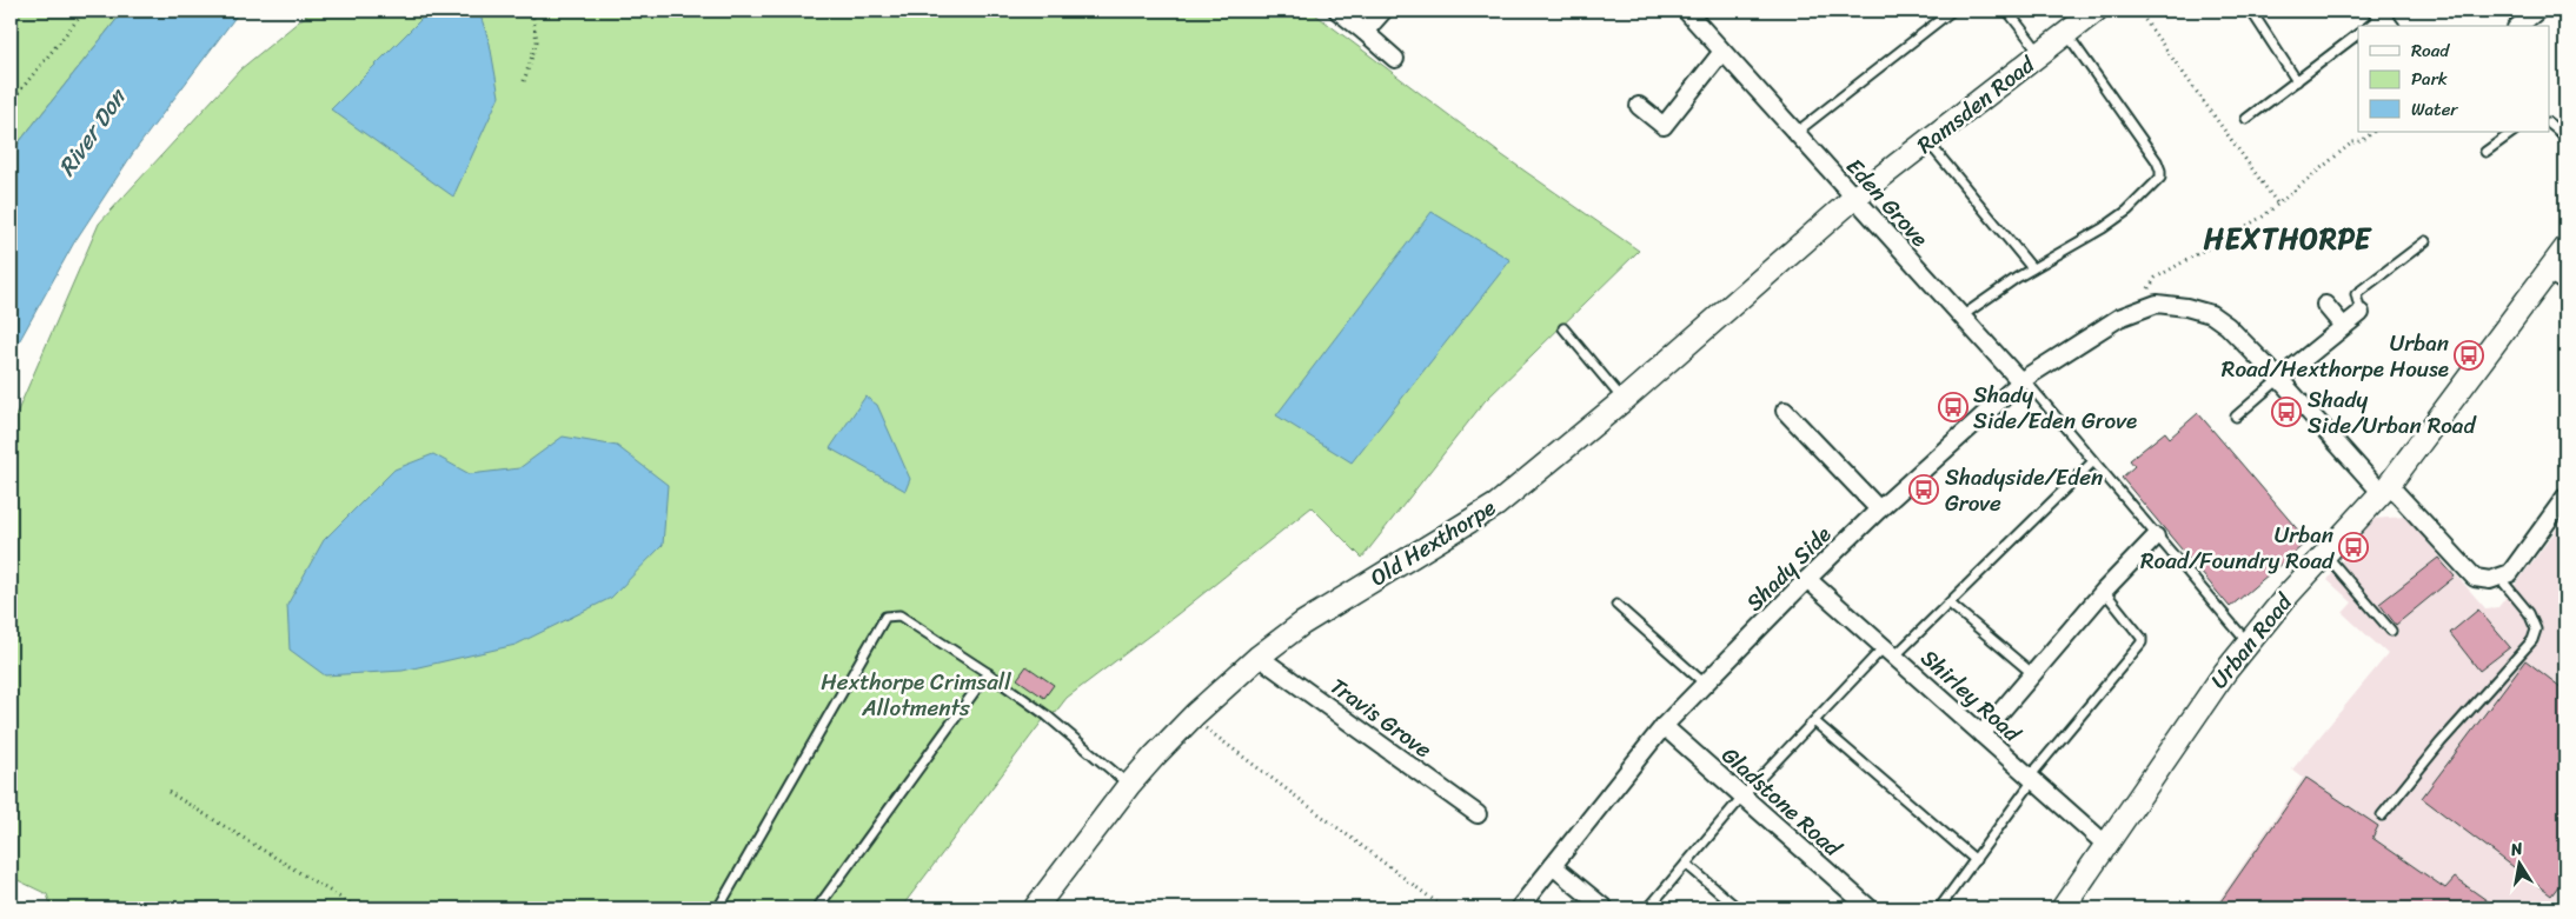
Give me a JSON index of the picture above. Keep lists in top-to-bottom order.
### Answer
{
  "streets": {
    "street": [
      "Ramsden Road",
      "Eden Grove",
      "Old Hexthorpe",
      "Shady Side",
      "Urban Road",
      "Shirley Road",
      "Travis Grove",
      "Gladstone Road"
    ]
  },
  "crossings": [
    ["Ramsden Road", "Eden Grove"],
    ["Ramsden Road", "Old Hexthorpe"],
    ["Eden Grove", "Old Hexthorpe"],
    ["Eden Grove", "Shady Side"],
    ["Old Hexthorpe", "Travis Grove"],
    ["Shady Side", "Urban Road"],
    ["Shady Side", "Shirley Road"],
    ["Shady Side", "Gladstone Road"],
    ["Urban Road", "Shirley Road"]
  ],
  "districts": ["HEXTHORPE"],
  "water": ["River Don"],
  "parks": ["Hexthorpe Crimsall Allotments"],
  "places": {
    "bus stop": [
      "Urban Road/Hexthorpe House",
      "Shady Side/Eden Grove",
      "Shady Side/Urban Road",
      "Shadyside/Eden Grove",
      "Urban Road/Foundry Road"
    ]
  },
  "legend": ["Road", "Park", "Water"],
  "north": "top"
}
